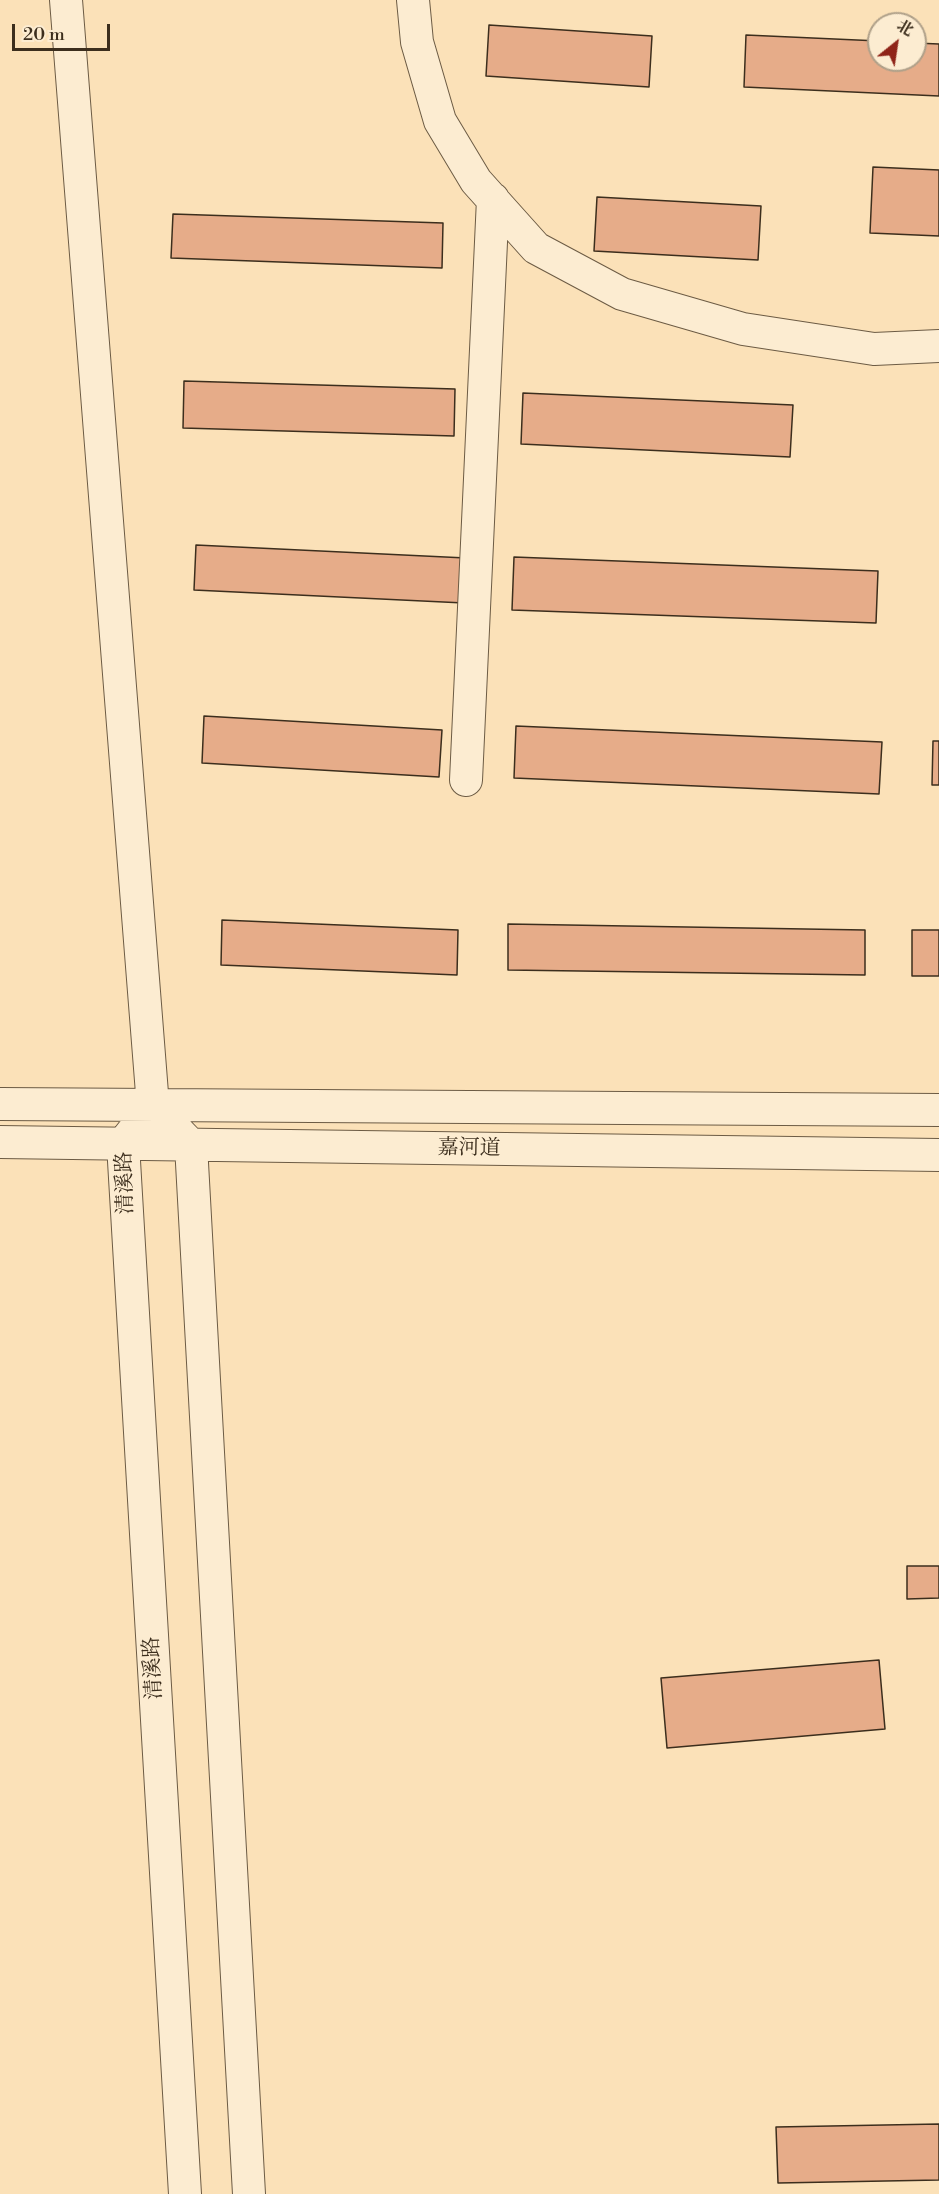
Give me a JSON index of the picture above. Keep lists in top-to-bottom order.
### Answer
{
  "streets": {
    "street": ["嘉河道", "清溪路"]
  },
  "crossings": [
    ["嘉河道", "清溪路"]
  ],
  "scale_bar": "20 m",
  "north": "top right"
}
